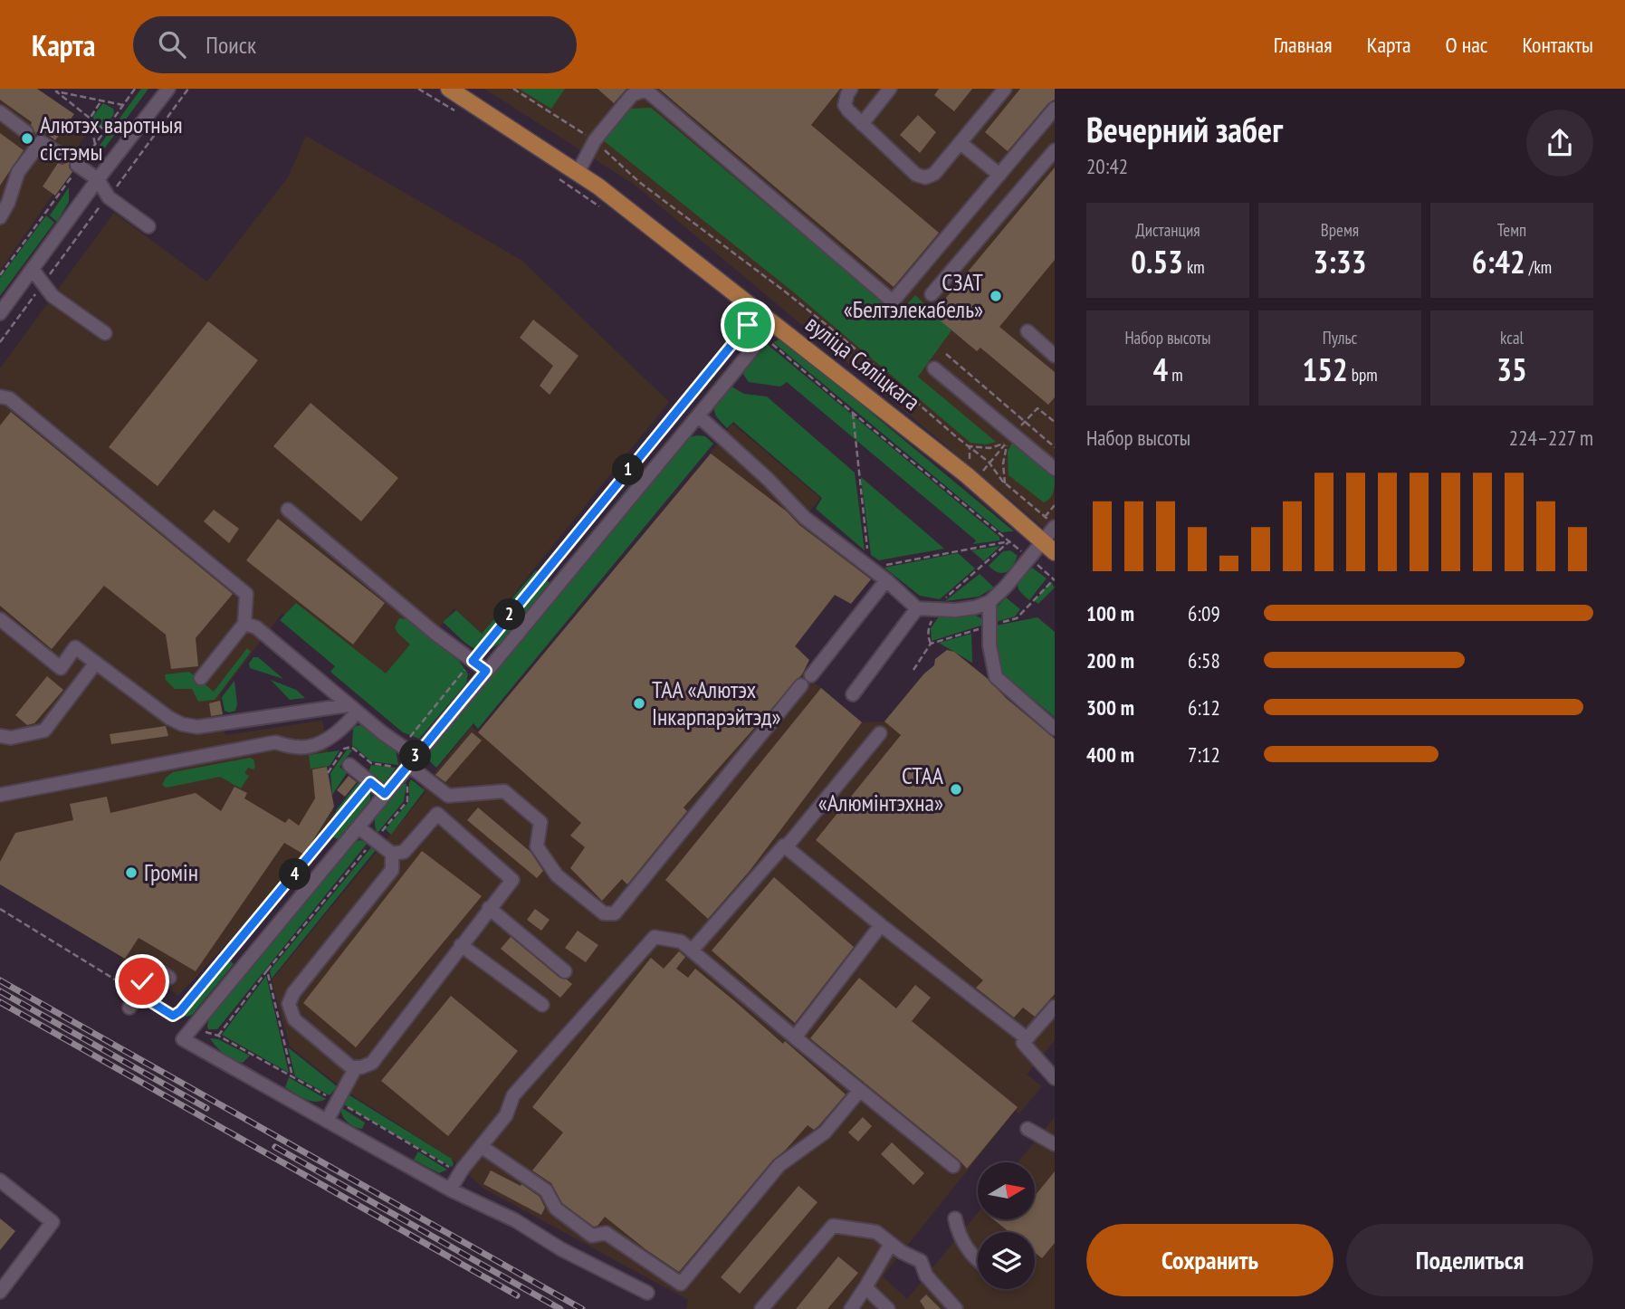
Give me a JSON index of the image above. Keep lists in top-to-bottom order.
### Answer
{
  "streets": {
    "main road": ["вуліца Сяліцкага"]
  },
  "places": [
    "Алютэх варотныя сістэмы",
    "СЗАТ «Белтэлекабель»",
    "ТАА «Алютэх Інкарпарэйтэд»",
    "СТАА «Алюмінтэхна»",
    "Громін"
  ],
  "north": "right",
  "page": {
    "header": "Карта",
    "search": "Поиск",
    "nav": [
      "Главная",
      "Карта",
      "О нас",
      "Контакты"
    ],
    "heading": ["Вечерний забег", "20:42"],
    "stats": [
      ["Дистанция", "0.53 km"],
      ["Время", "3:33"],
      ["Темп", "6:42 /km"],
      ["Набор высоты", "4 m"],
      ["Пульс", "152 bpm"],
      ["kcal", "35"]
    ],
    "chart": ["Набор высоты", "224–227 m"],
    "pins": [
      "1",
      "2",
      "3",
      "4"
    ],
    "list": [
      {
        "name": "100 m",
        "note": "6:09"
      },
      {
        "name": "200 m",
        "note": "6:58"
      },
      {
        "name": "300 m",
        "note": "6:12"
      },
      {
        "name": "400 m",
        "note": "7:12"
      }
    ],
    "buttons": ["Сохранить", "Поделиться"]
  }
}
